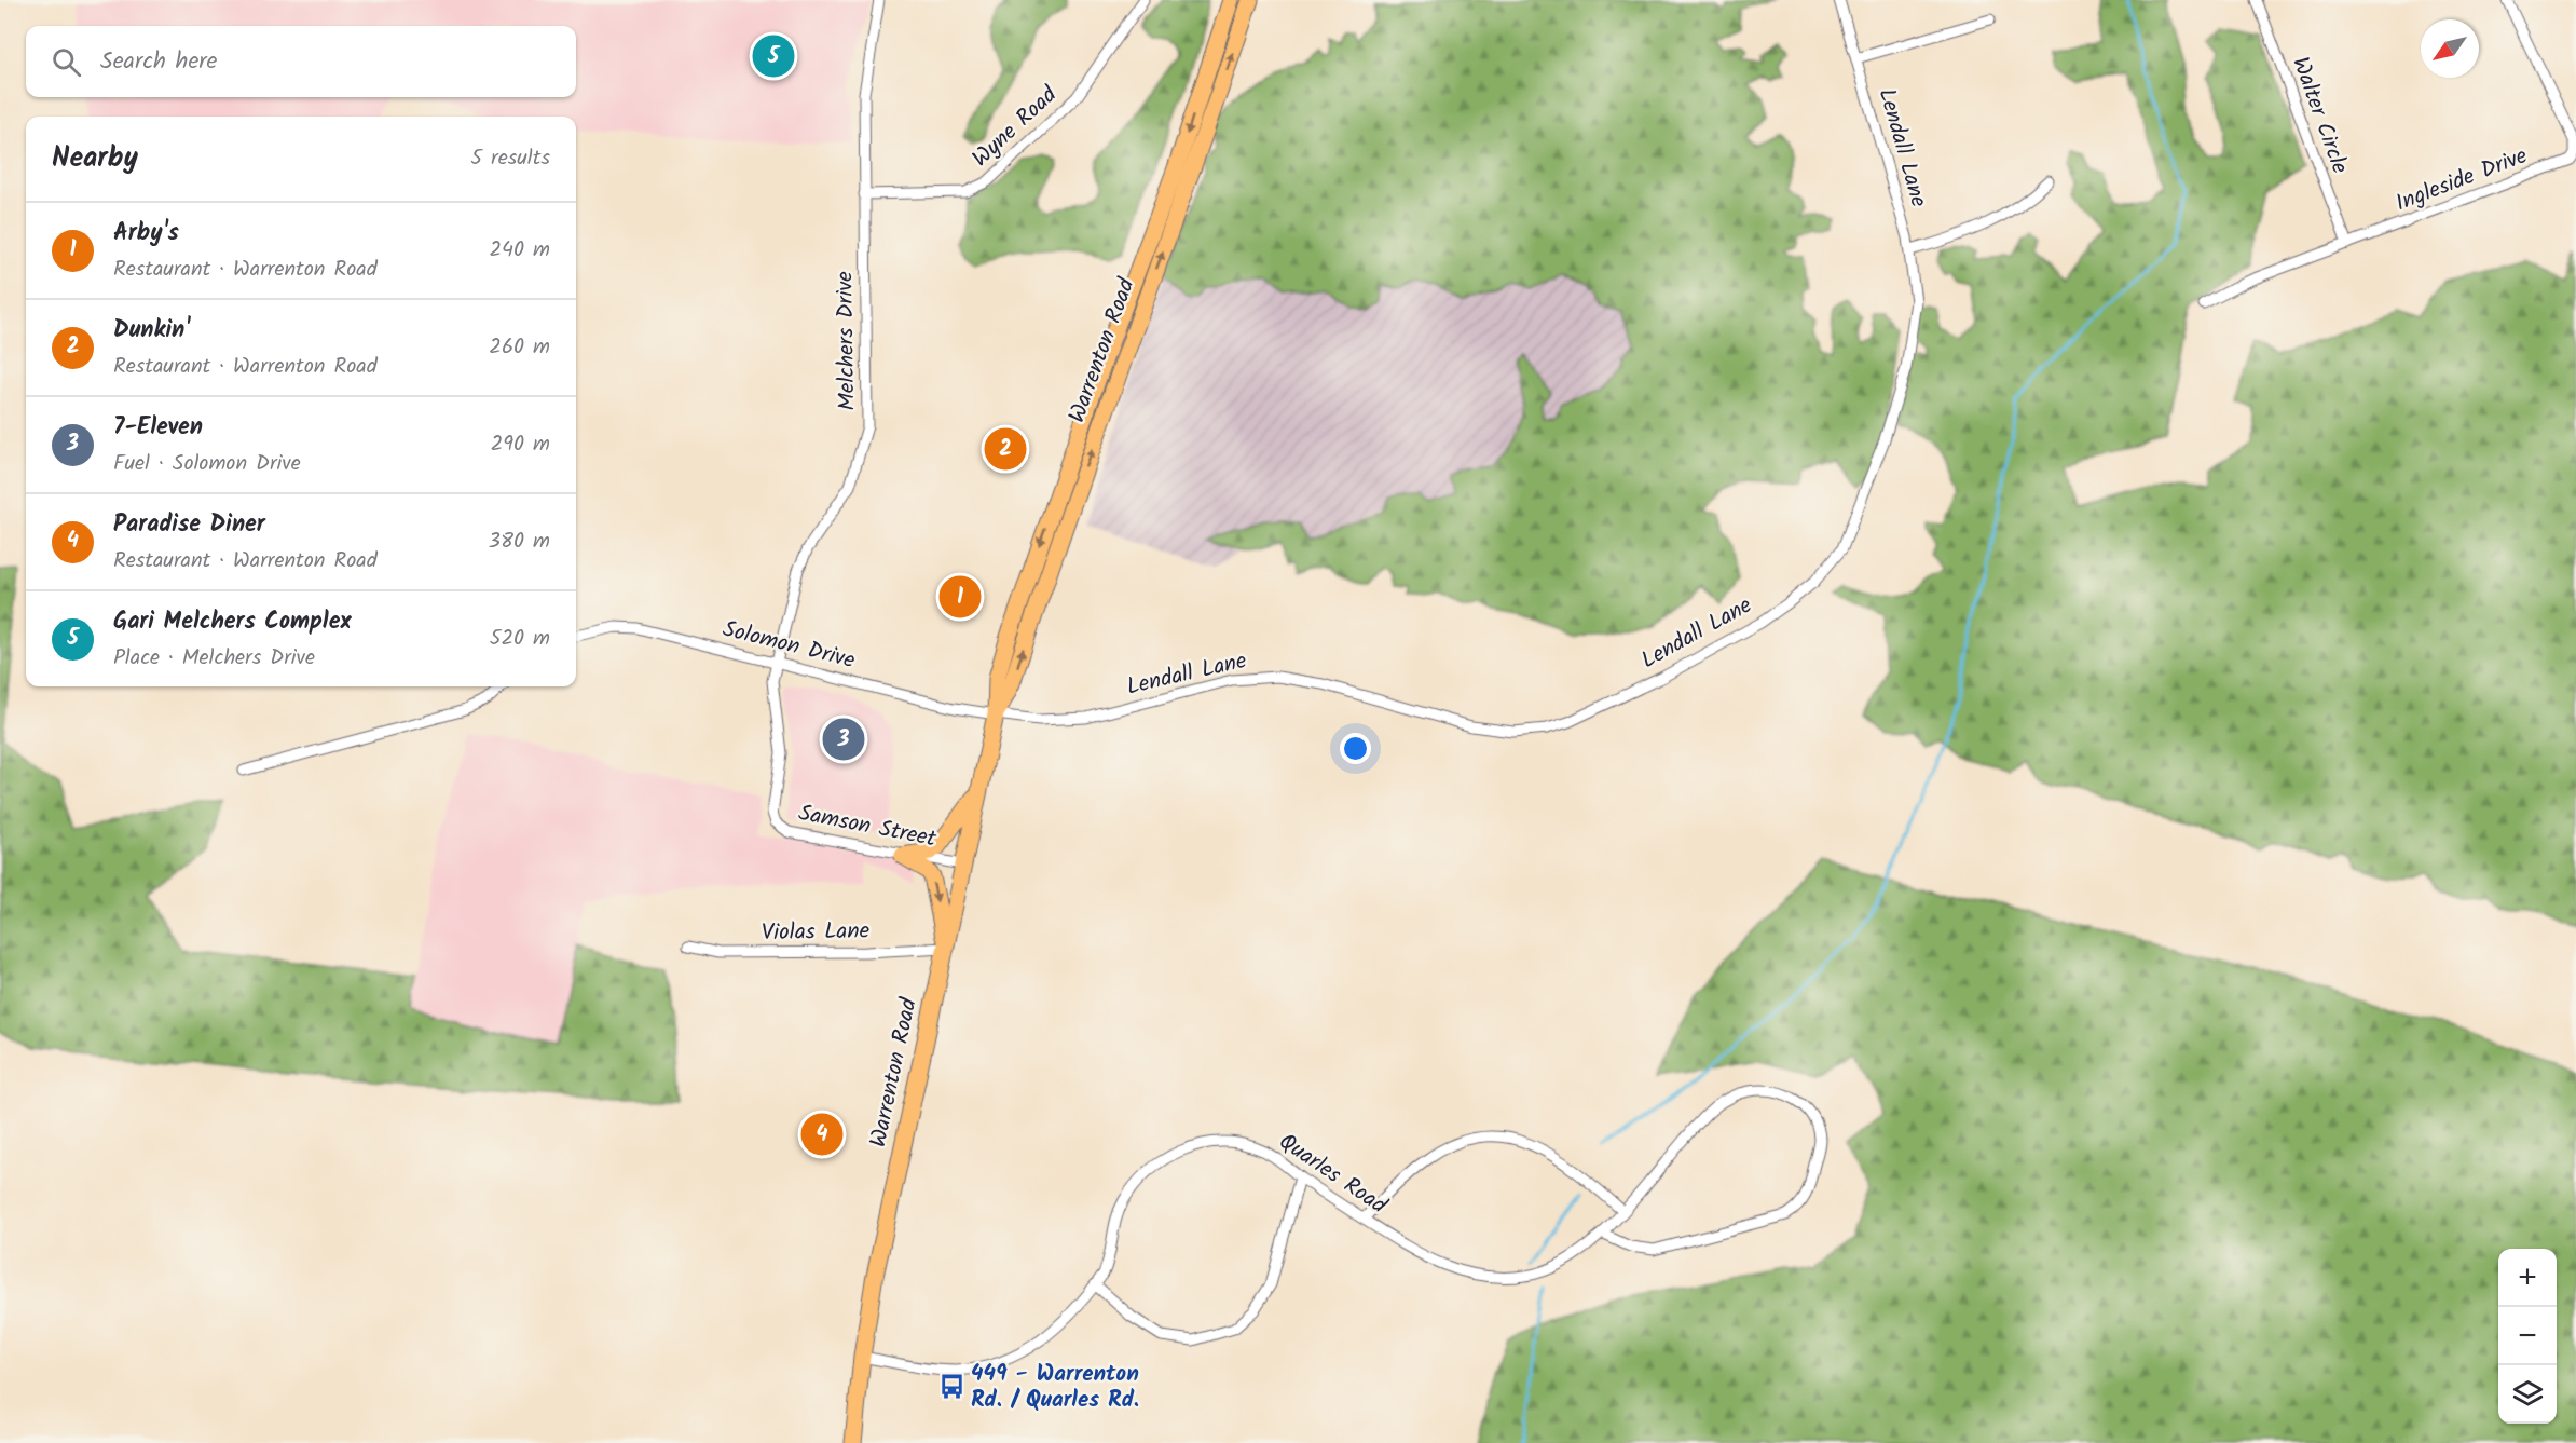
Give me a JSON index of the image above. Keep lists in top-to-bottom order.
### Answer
{
  "streets": {
    "main road": ["Warrenton Road"],
    "street": [
      "Walter Circle",
      "Wyne Road",
      "Lendall Lane",
      "Ingleside Drive",
      "Melchers Drive",
      "Solomon Drive",
      "Samson Street",
      "Violas Lane",
      "Quarles Road"
    ]
  },
  "crossings": [
    ["Walter Circle", "Ingleside Drive"],
    ["Wyne Road", "Melchers Drive"],
    ["Lendall Lane", "Warrenton Road"],
    ["Lendall Lane", "Solomon Drive"],
    ["Melchers Drive", "Solomon Drive"],
    ["Melchers Drive", "Samson Street"],
    ["Warrenton Road", "Solomon Drive"],
    ["Warrenton Road", "Samson Street"],
    ["Warrenton Road", "Violas Lane"],
    ["Warrenton Road", "Quarles Road"],
    ["Solomon Drive", "Samson Street"]
  ],
  "places": {
    "bus stop": ["449 - Warrenton Rd. / Quarles Rd."]
  },
  "north": "bottom left",
  "page": {
    "search": "Search here",
    "pins": [
      "5",
      "2",
      "1",
      "3",
      "4"
    ],
    "heading": ["Nearby", "5 results"],
    "list": [
      {
        "mark": "1",
        "name": "Arby's",
        "note": "Restaurant · Warrenton Road",
        "value": "240 m"
      },
      {
        "mark": "2",
        "name": "Dunkin'",
        "note": "Restaurant · Warrenton Road",
        "value": "260 m"
      },
      {
        "mark": "3",
        "name": "7-Eleven",
        "note": "Fuel · Solomon Drive",
        "value": "290 m"
      },
      {
        "mark": "4",
        "name": "Paradise Diner",
        "note": "Restaurant · Warrenton Road",
        "value": "380 m"
      },
      {
        "mark": "5",
        "name": "Gari Melchers Complex",
        "note": "Place · Melchers Drive",
        "value": "520 m"
      }
    ],
    "map_buttons": ["+", "−"]
  }
}
